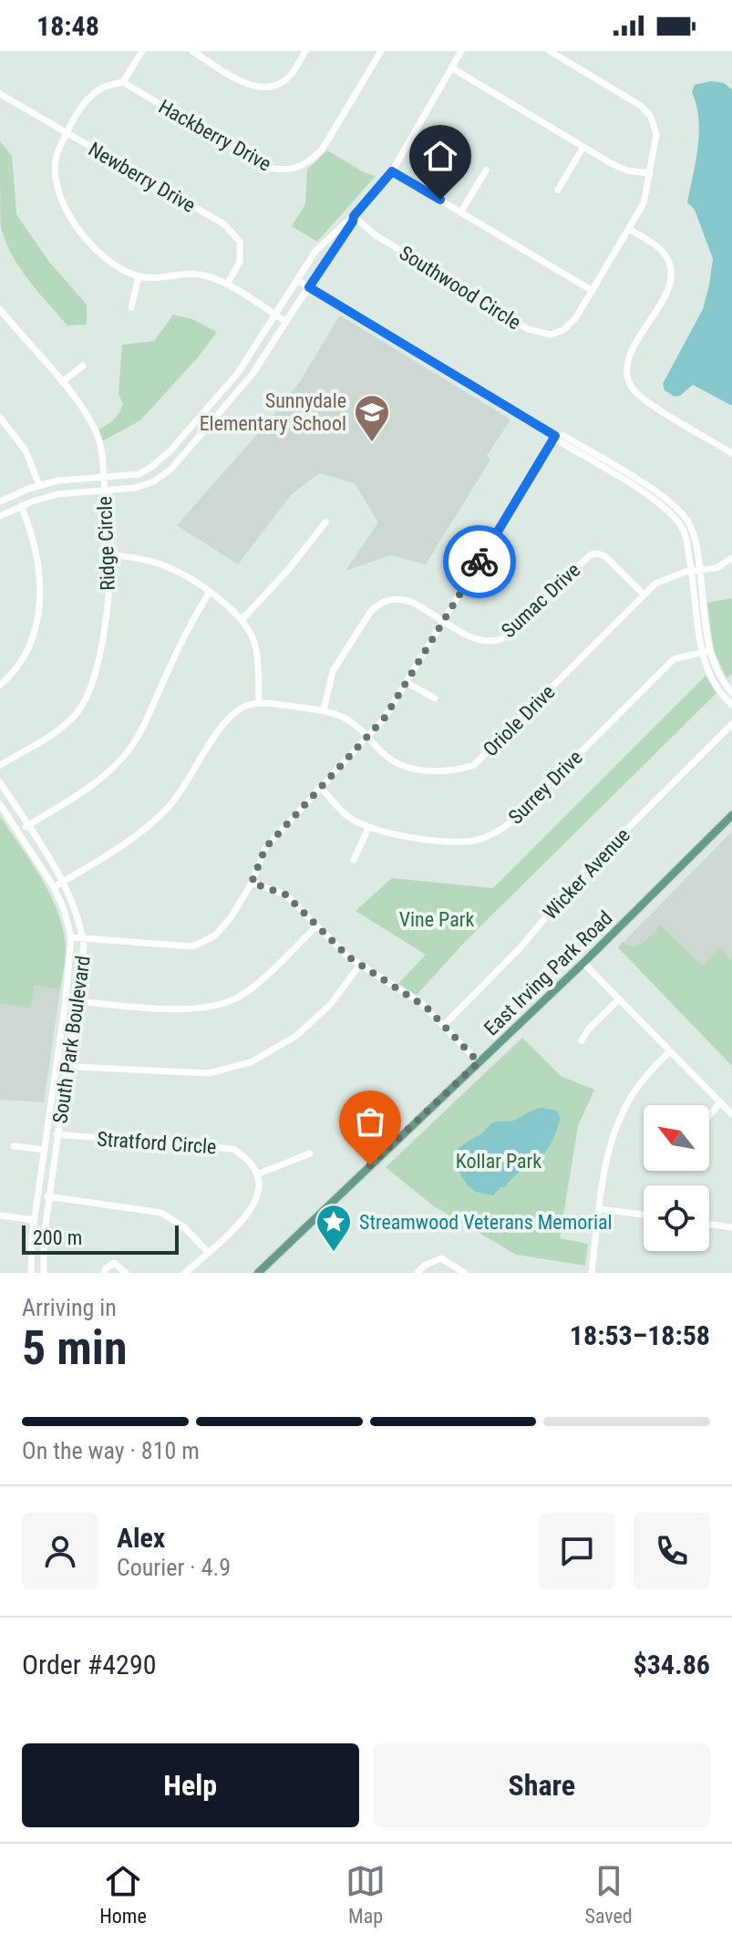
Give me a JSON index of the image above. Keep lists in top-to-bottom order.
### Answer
{
  "streets": {
    "main road": ["East Irving Park Road"],
    "street": [
      "Hackberry Drive",
      "Newberry Drive",
      "Southwood Circle",
      "Ridge Circle",
      "Sumac Drive",
      "Oriole Drive",
      "Surrey Drive",
      "Wicker Avenue",
      "South Park Boulevard",
      "Stratford Circle"
    ]
  },
  "crossings": [
    ["Sumac Drive", "Oriole Drive"],
    ["South Park Boulevard", "Stratford Circle"]
  ],
  "parks": ["Vine Park", "Kollar Park"],
  "places": {
    "school or university": ["Sunnydale Elementary School"],
    "place": ["Streamwood Veterans Memorial"]
  },
  "scale_bar": "200 m",
  "north": "top left",
  "page": {
    "status": "18:48",
    "scale": "200 m",
    "heading": ["5 min", "Arriving in", "18:53–18:58"],
    "panel": [
      "Alex",
      "Courier · 4.9",
      "Order #4290",
      "$34.86"
    ],
    "bar": "On the way · 810 m",
    "buttons": ["Help", "Share"],
    "tabs": ["Home", "Map", "Saved"]
  }
}
